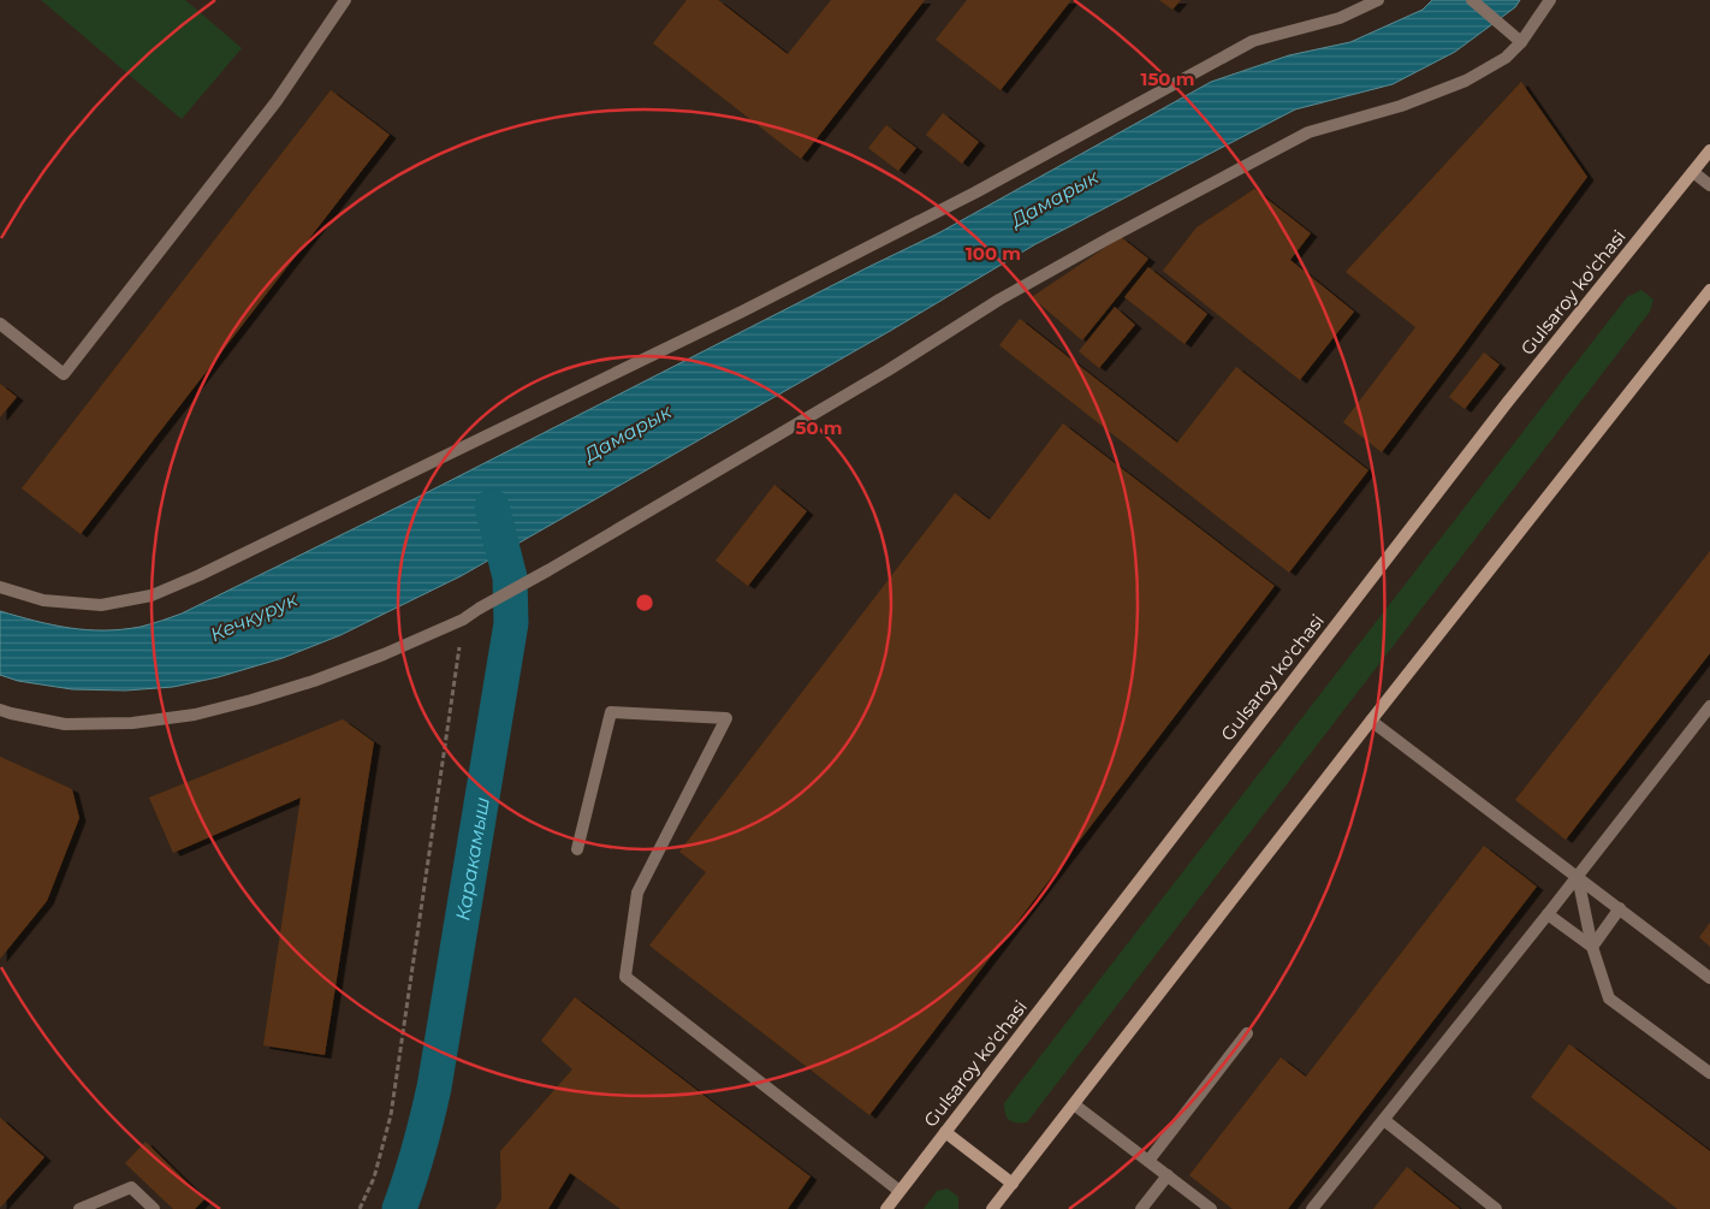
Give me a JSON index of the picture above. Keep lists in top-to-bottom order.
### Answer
{
  "streets": {
    "main road": ["Gulsaroy ko'chasi"]
  },
  "water": ["Дамарык", "Кечкурук", "Каракамыш"],
  "rings": ["150 m", "100 m", "50 m"]
}
